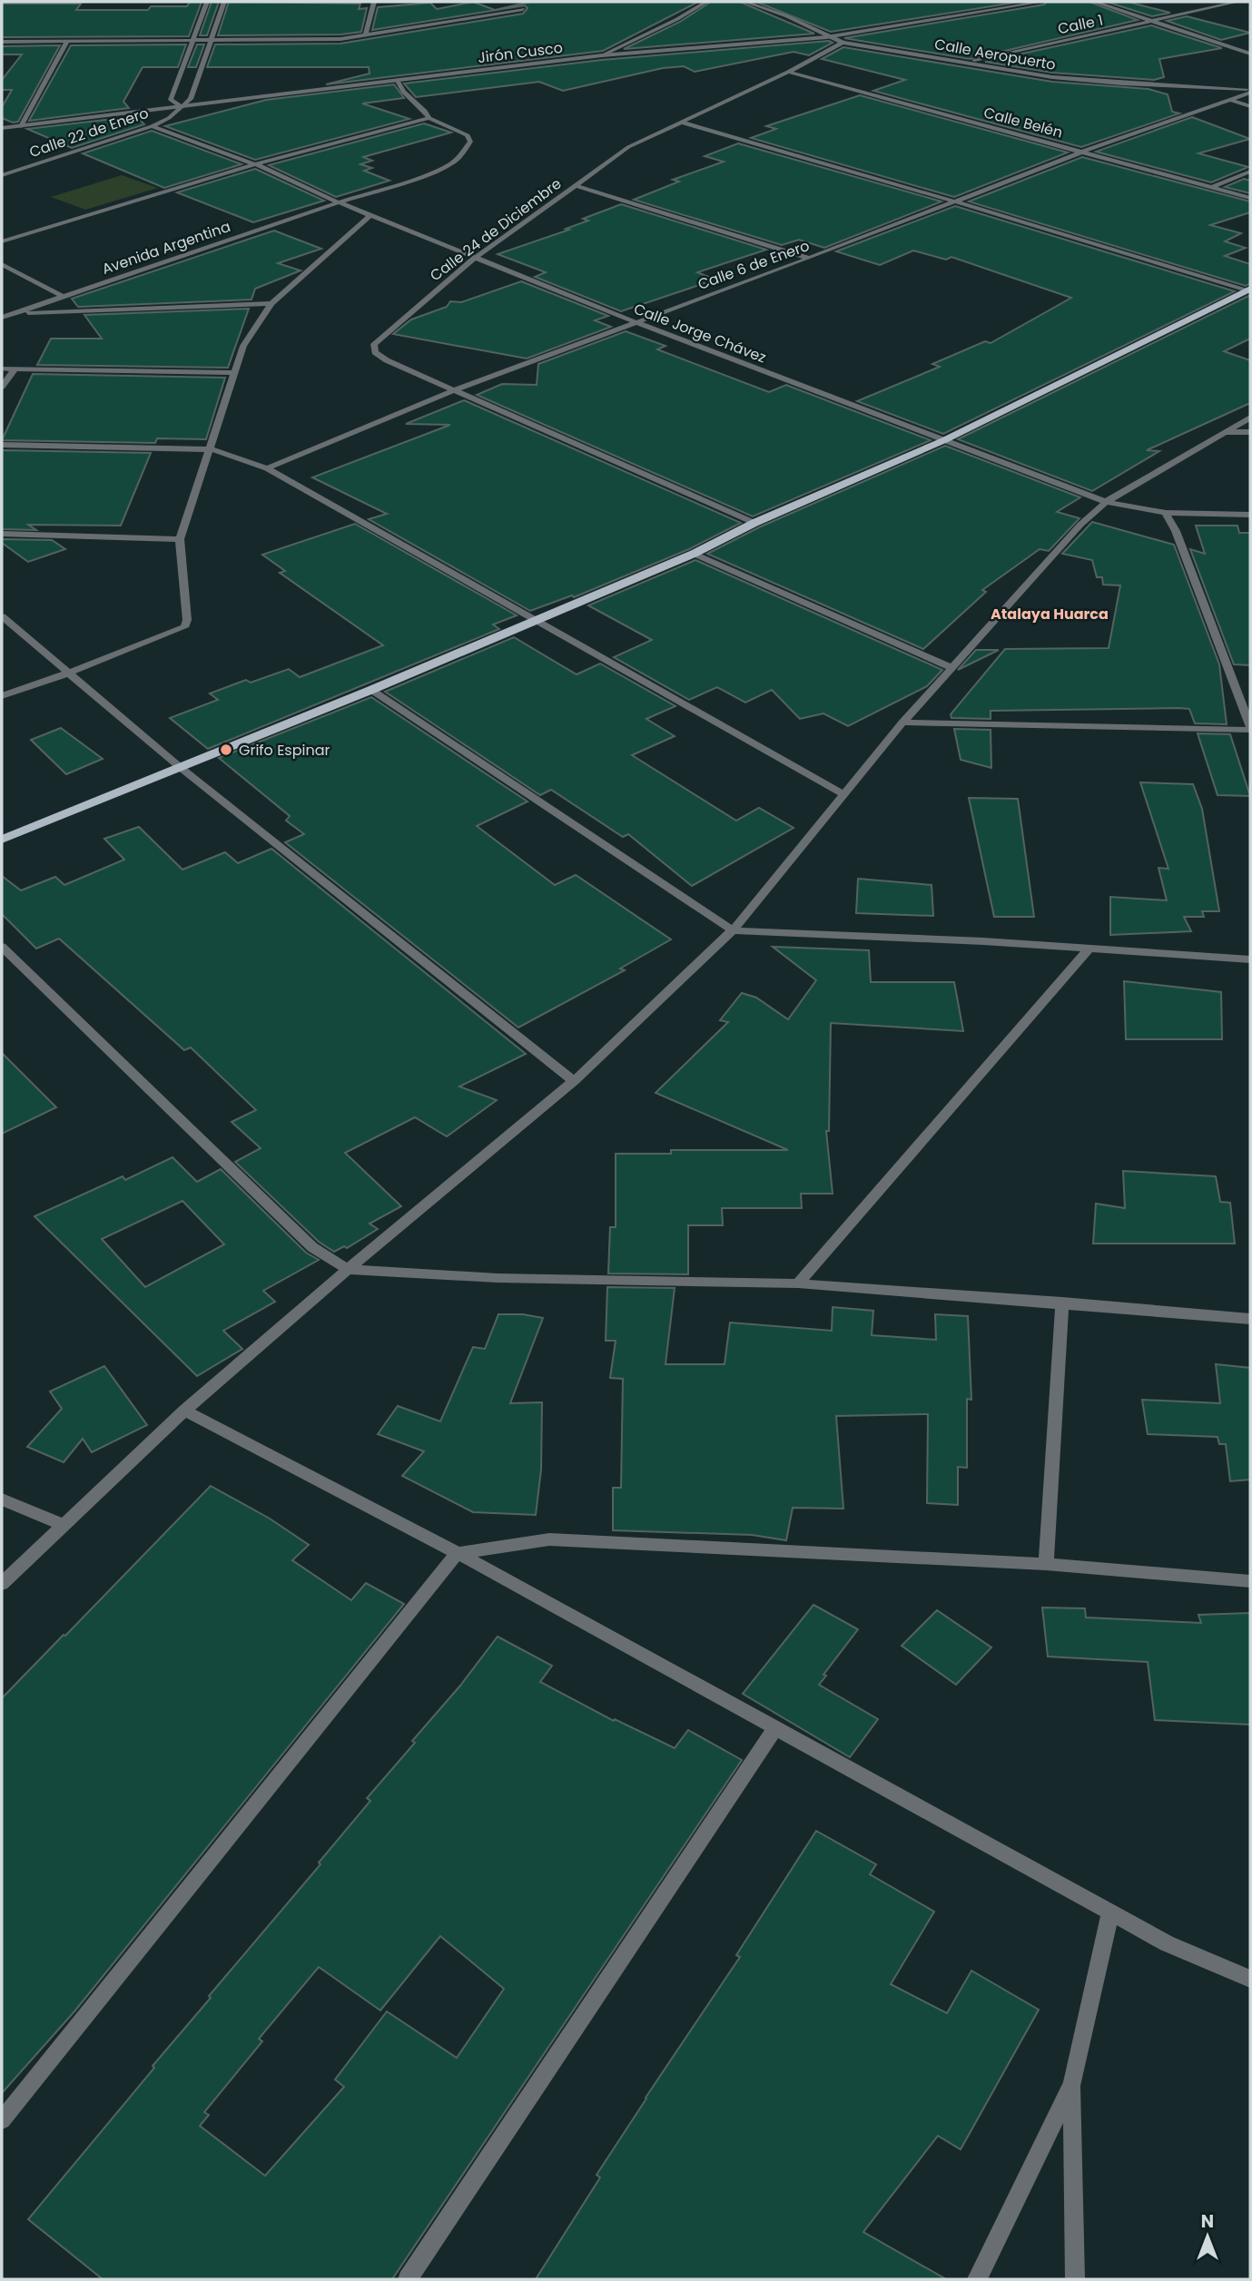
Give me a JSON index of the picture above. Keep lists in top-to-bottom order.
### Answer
{
  "streets": {
    "street": [
      "Calle 1",
      "Jirón Cusco",
      "Calle Aeropuerto",
      "Calle Belén",
      "Calle 22 de Enero",
      "Calle 24 de Diciembre",
      "Avenida Argentina",
      "Calle 6 de Enero",
      "Calle Jorge Chávez"
    ]
  },
  "crossings": [
    ["Calle 1", "Calle Aeropuerto"],
    ["Jirón Cusco", "Calle Aeropuerto"],
    ["Jirón Cusco", "Calle 22 de Enero"],
    ["Calle Aeropuerto", "Calle 24 de Diciembre"],
    ["Calle Aeropuerto", "Calle 6 de Enero"],
    ["Calle Belén", "Calle 24 de Diciembre"],
    ["Calle Belén", "Calle 6 de Enero"],
    ["Calle 22 de Enero", "Calle Jorge Chávez"],
    ["Calle 24 de Diciembre", "Calle 6 de Enero"],
    ["Calle 24 de Diciembre", "Calle Jorge Chávez"],
    ["Avenida Argentina", "Calle Jorge Chávez"],
    ["Calle 6 de Enero", "Calle Jorge Chávez"]
  ],
  "districts": ["Atalaya Huarca"],
  "places": ["Grifo Espinar"],
  "north": "top"
}
